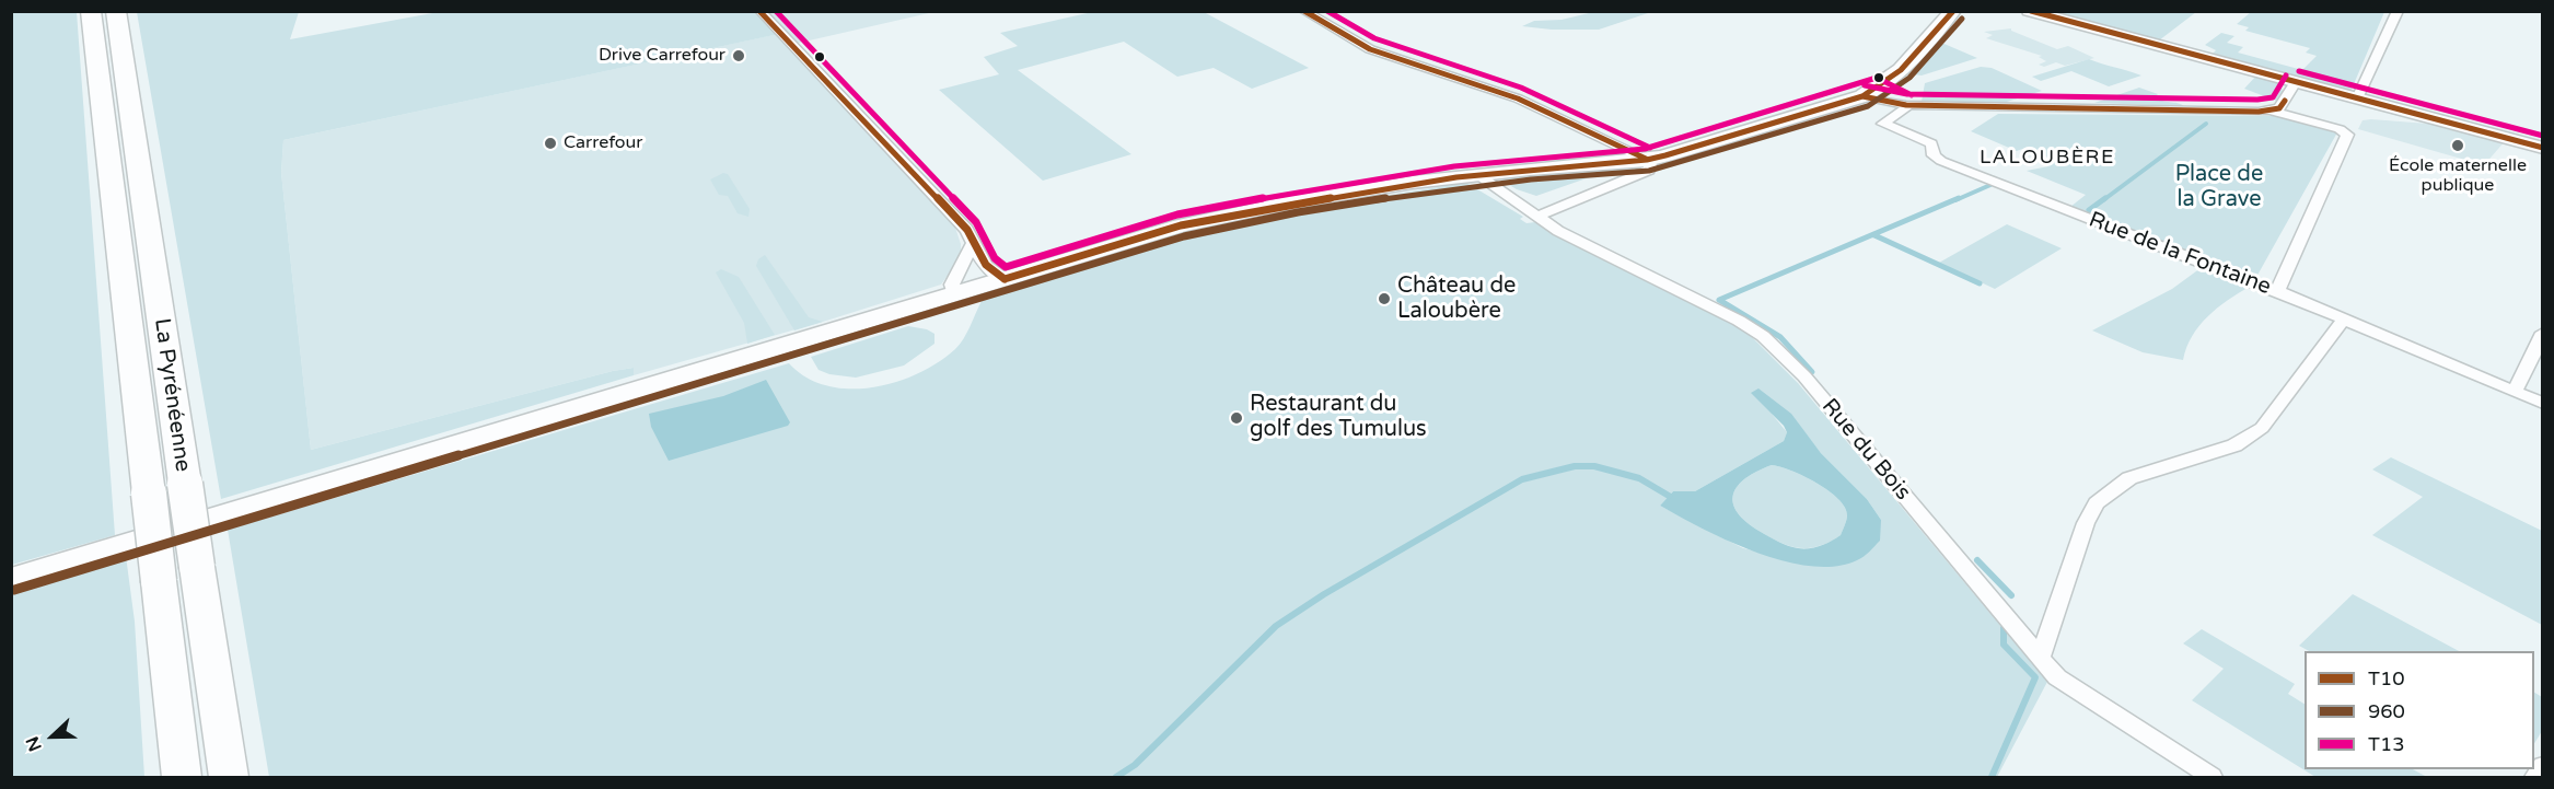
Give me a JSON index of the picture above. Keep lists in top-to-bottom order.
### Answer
{
  "streets": {
    "highway": ["La Pyrénéenne"],
    "street": ["Rue de la Fontaine", "Rue du Bois"]
  },
  "districts": ["LALOUBÈRE"],
  "parks": ["Place de la Grave"],
  "places": [
    "Drive Carrefour",
    "Carrefour",
    "École maternelle publique",
    "Château de Laloubère",
    "Restaurant du golf des Tumulus"
  ],
  "lines": ["transit line T10", "transit line T13", "transit line 960"],
  "legend": ["T10", "960", "T13"],
  "north": "left"
}
